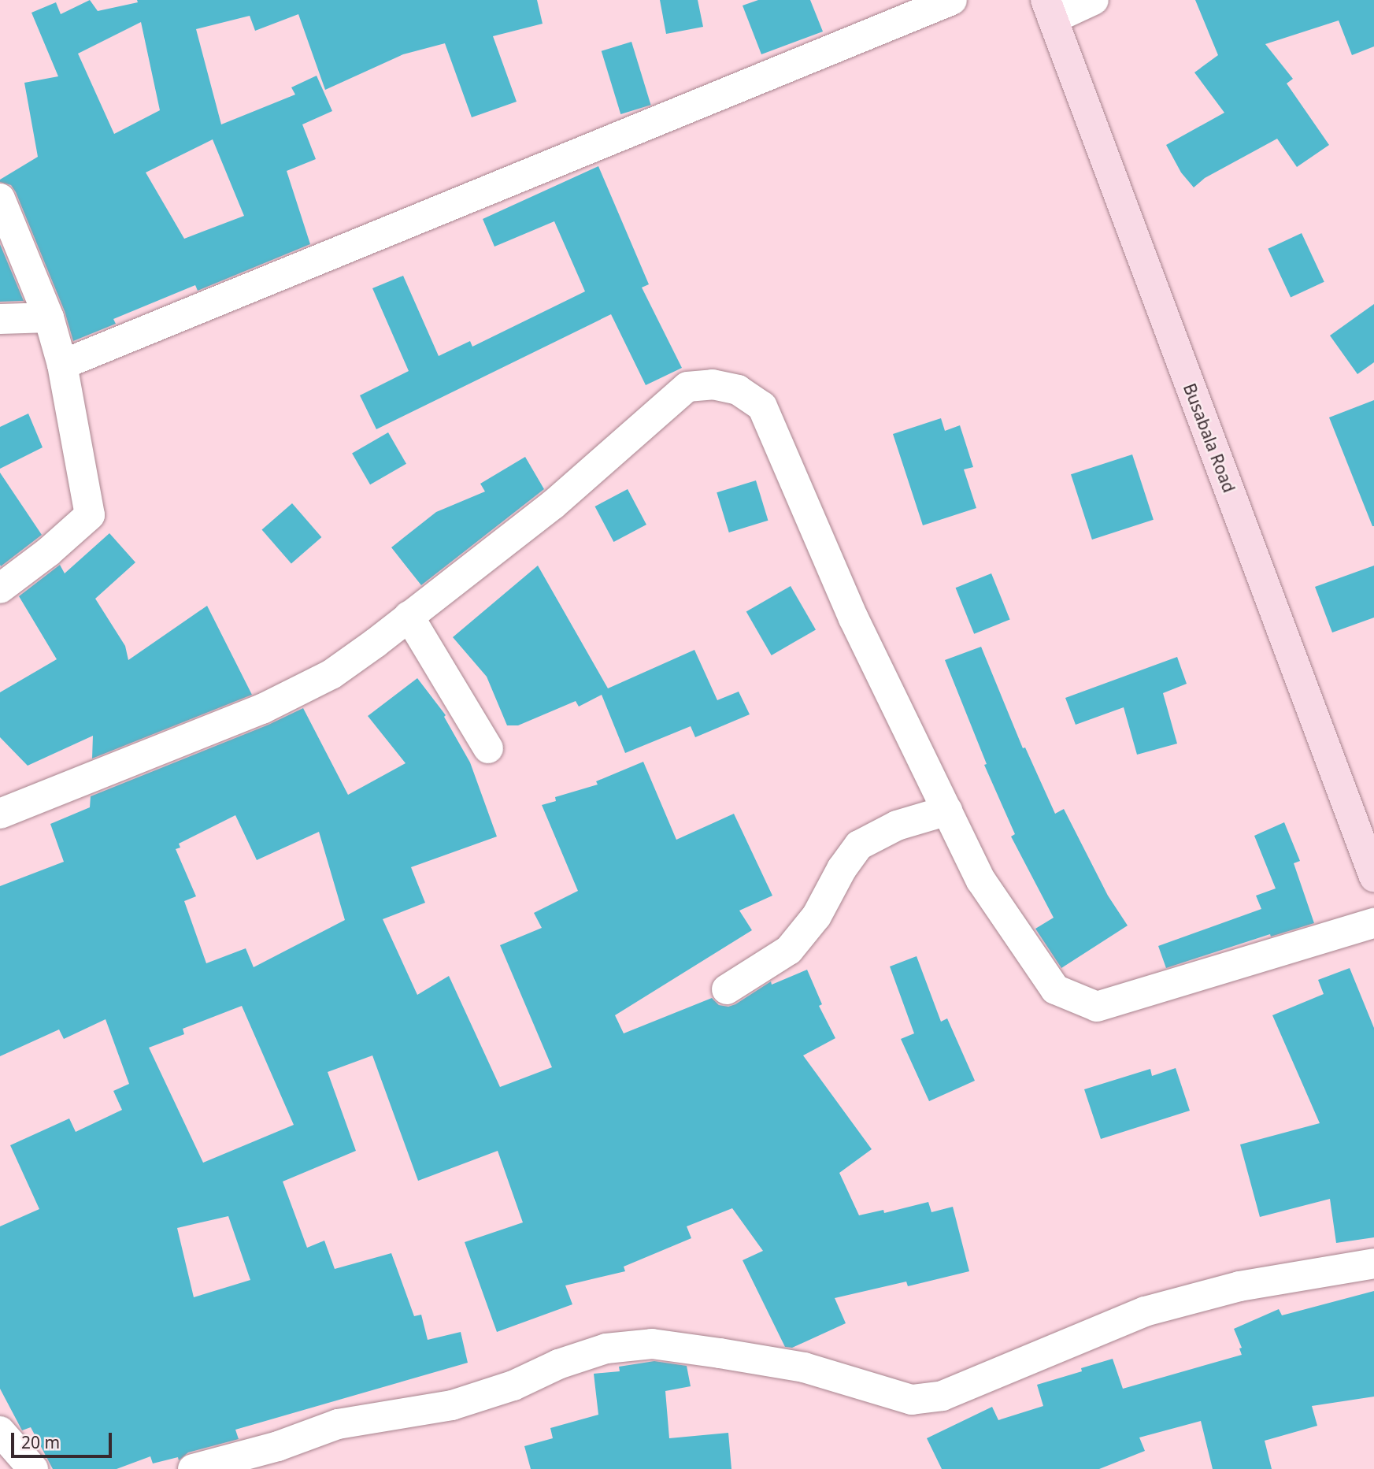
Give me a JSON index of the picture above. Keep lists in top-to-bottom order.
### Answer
{
  "streets": {
    "street": ["Busabala Road"]
  },
  "scale_bar": "20 m"
}
